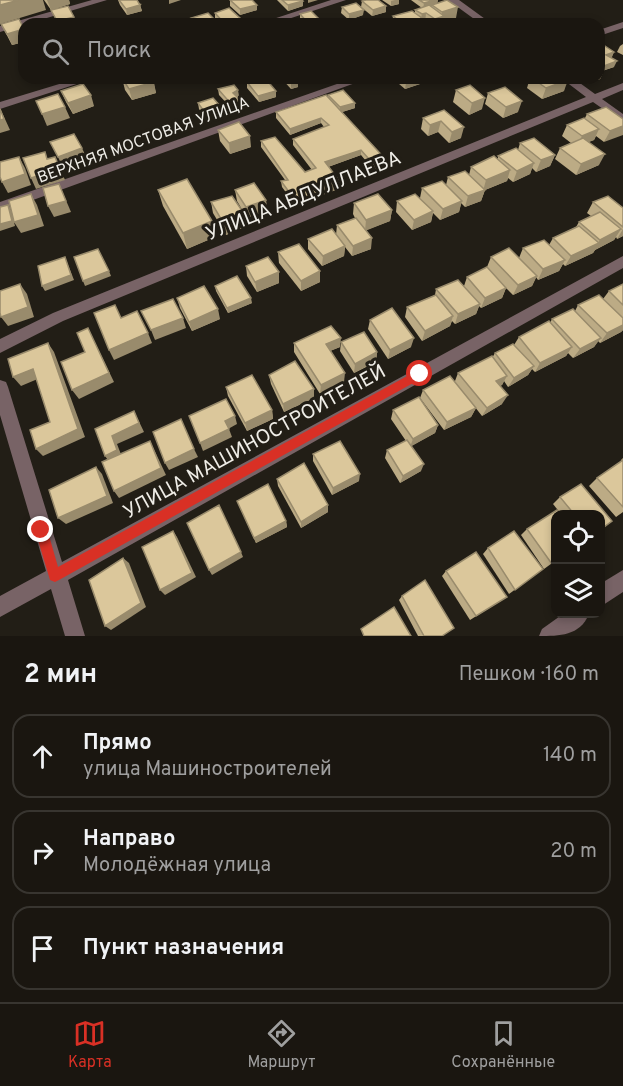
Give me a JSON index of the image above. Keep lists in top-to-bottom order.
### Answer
{
  "streets": {
    "street": ["ВЕРХНЯЯ МОСТОВАЯ УЛИЦА", "УЛИЦА АБДУЛЛАЕВА", "УЛИЦА МАШИНОСТРОИТЕЛЕЙ"]
  },
  "page": {
    "search": "Поиск",
    "heading": ["2 мин", "Пешком · 160 m"],
    "list": [
      ["Прямо", "улица Машиностроителей", "140 m"],
      ["Направо", "Молодёжная улица", "20 m"],
      "Пункт назначения"
    ],
    "nav": ["Карта", "Маршрут", "Сохранённые"]
  }
}
